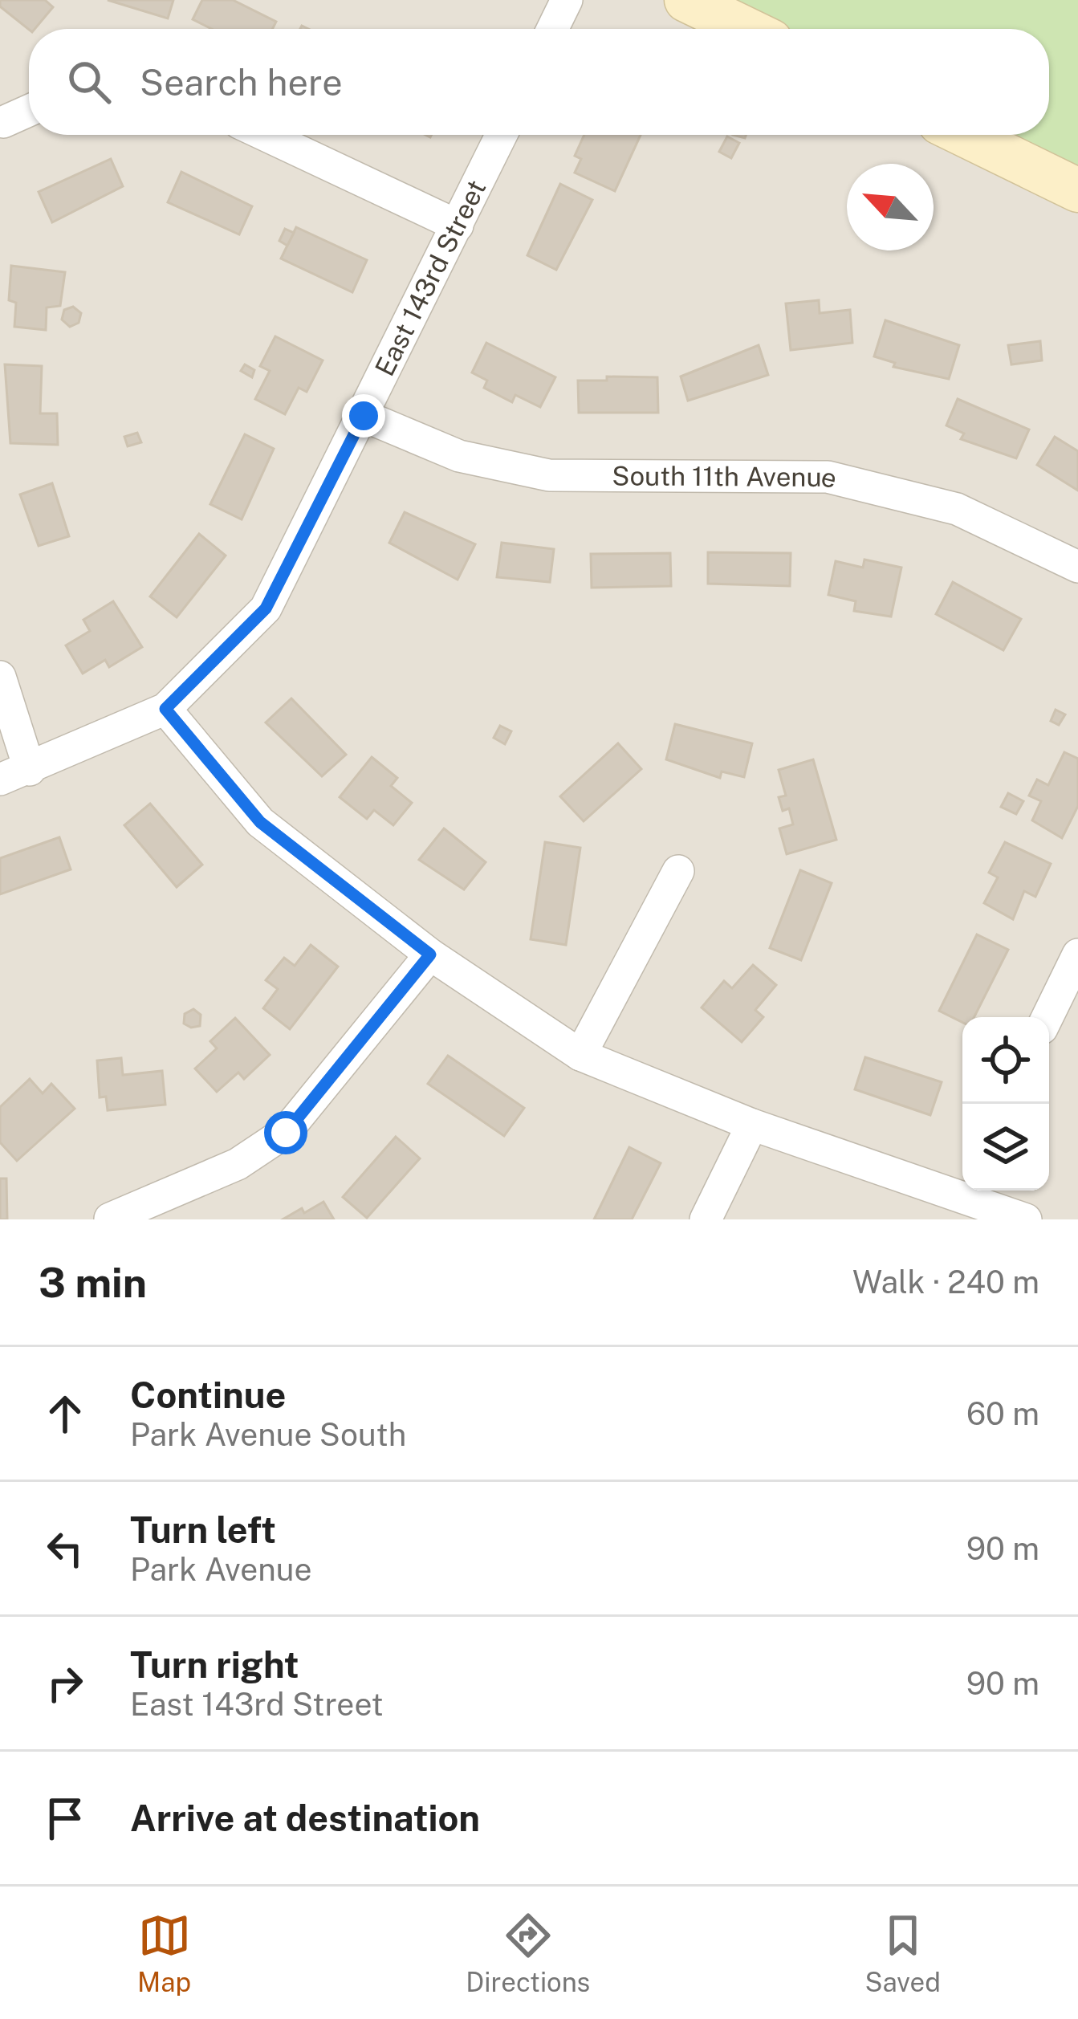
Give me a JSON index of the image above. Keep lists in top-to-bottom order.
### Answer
{
  "streets": {
    "street": ["East 143rd Street", "South 11th Avenue"]
  },
  "crossings": [
    ["East 143rd Street", "South 11th Avenue"]
  ],
  "north": "top left",
  "page": {
    "search": "Search here",
    "heading": ["3 min", "Walk · 240 m"],
    "list": [
      ["Continue", "Park Avenue South", "60 m"],
      ["Turn left", "Park Avenue", "90 m"],
      ["Turn right", "East 143rd Street", "90 m"],
      "Arrive at destination"
    ],
    "nav": ["Map", "Directions", "Saved"]
  }
}
